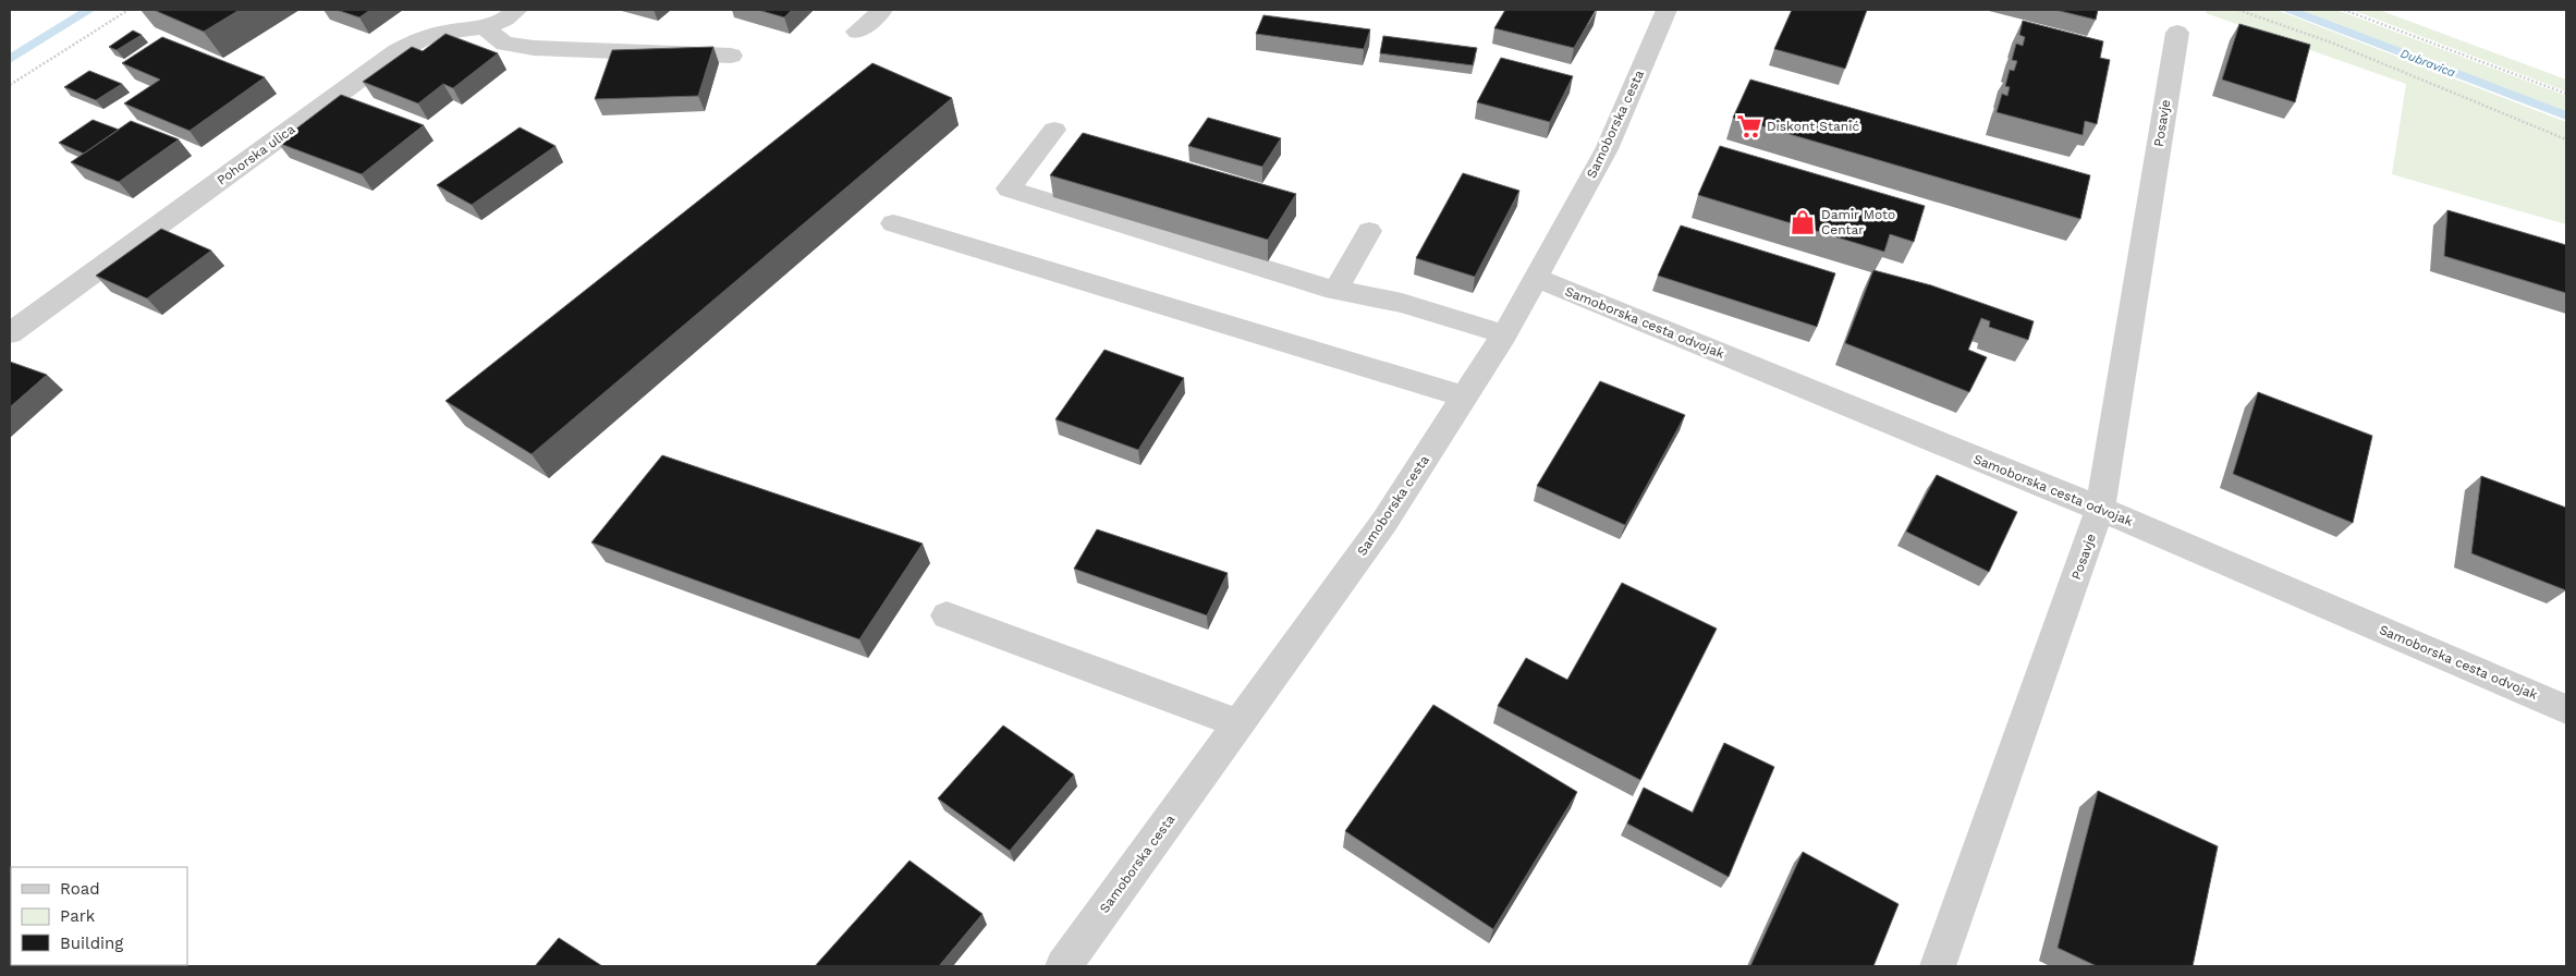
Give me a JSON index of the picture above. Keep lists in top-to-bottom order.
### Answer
{
  "streets": {
    "street": [
      "Posavje",
      "Samoborska cesta",
      "Pohorska ulica",
      "Samoborska cesta odvojak"
    ]
  },
  "crossings": [
    ["Posavje", "Samoborska cesta odvojak"],
    ["Samoborska cesta", "Samoborska cesta odvojak"]
  ],
  "water": ["Dubravica"],
  "places": {
    "supermarket": ["Diskont Stanić"],
    "shop": ["Damir Moto Centar"]
  },
  "legend": ["Road", "Park", "Building"]
}
